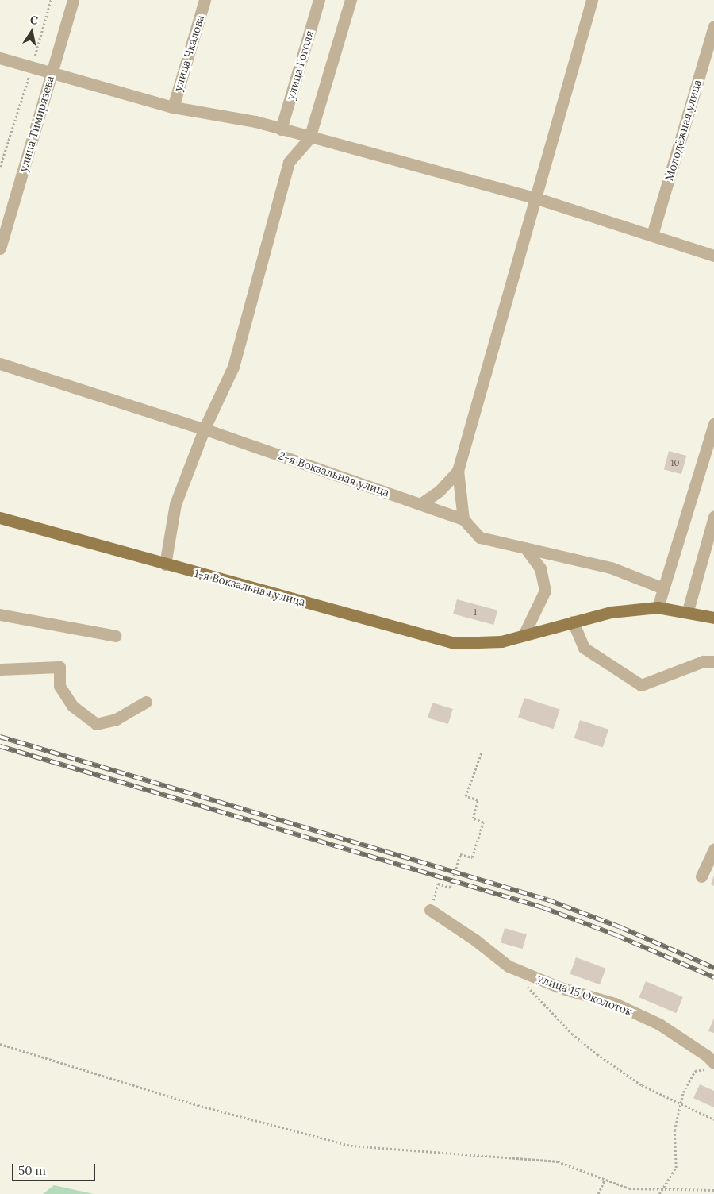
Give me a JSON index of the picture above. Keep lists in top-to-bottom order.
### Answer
{
  "streets": {
    "main road": ["1-я Вокзальная улица"],
    "street": [
      "улица Чкалова",
      "улица Гоголя",
      "улица Тимирязева",
      "Молодёжная улица",
      "2-я Вокзальная улица",
      "улица 15 Околоток"
    ]
  },
  "house_numbers": ["10", "1"],
  "scale_bar": "50 m",
  "north": "top"
}
